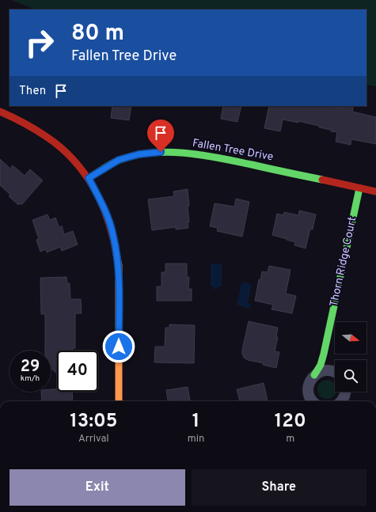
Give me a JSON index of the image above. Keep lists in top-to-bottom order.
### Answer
{
  "streets": {
    "street": ["Fallen Tree Drive", "Thorn Ridge Court"]
  },
  "crossings": [
    ["Fallen Tree Drive", "Thorn Ridge Court"]
  ],
  "north": "right",
  "page": {
    "turn": ["80 m", "Fallen Tree Drive"],
    "then": "Then",
    "speed": "29 km/h",
    "limit": "40",
    "eta": [
      "13:05",
      "Arrival",
      "1",
      "min",
      "120",
      "m"
    ],
    "buttons": ["Exit", "Share"]
  }
}
